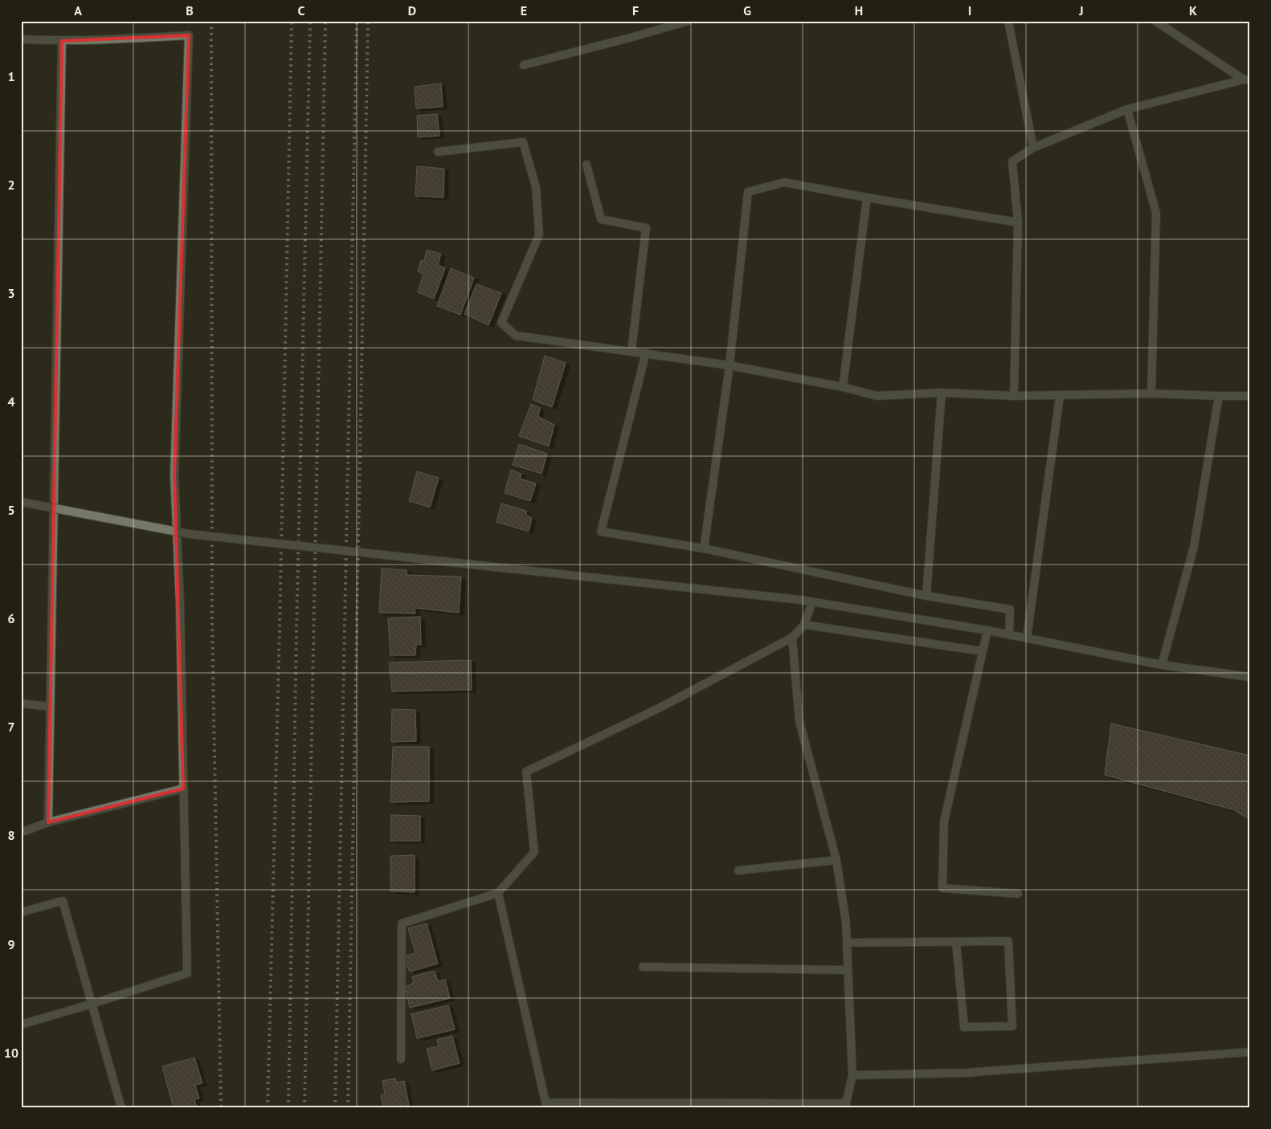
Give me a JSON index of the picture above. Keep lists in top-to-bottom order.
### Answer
{
  "grid": {
    "columns": [
      "A",
      "B",
      "C",
      "D",
      "E",
      "F",
      "G",
      "H",
      "I",
      "J",
      "K"
    ],
    "rows": [
      "1",
      "2",
      "3",
      "4",
      "5",
      "6",
      "7",
      "8",
      "9",
      "10"
    ]
  }
}
